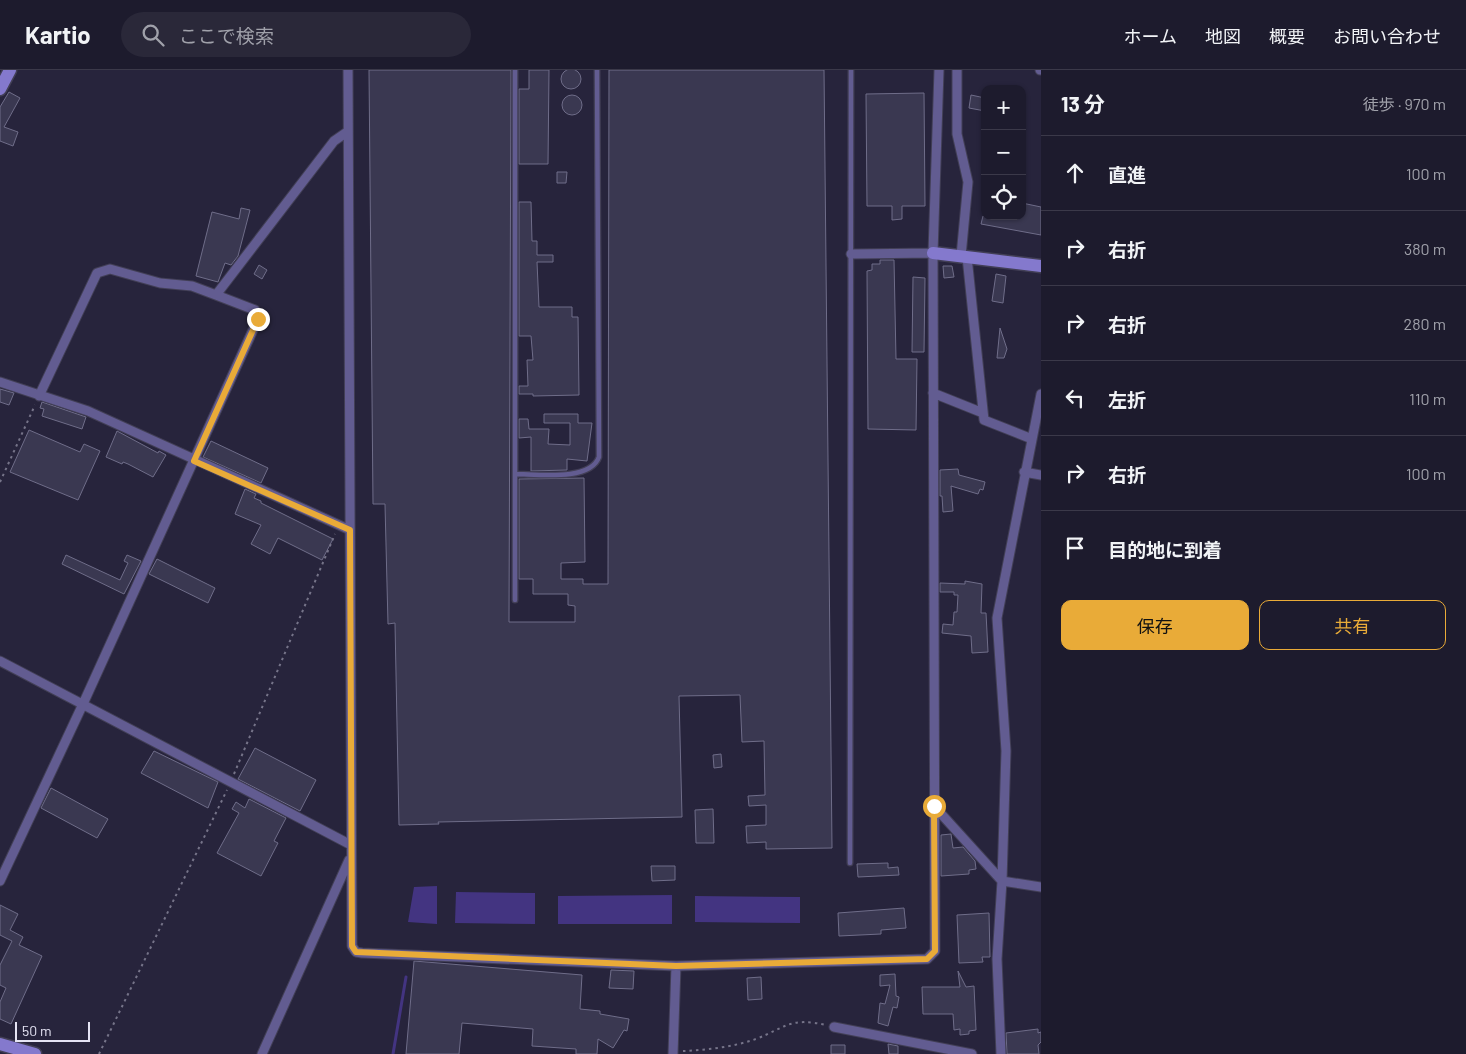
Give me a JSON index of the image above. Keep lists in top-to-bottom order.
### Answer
{
  "scale_bar": "50 m",
  "page": {
    "header": "Kartio",
    "search": "ここで検索",
    "nav": [
      "ホーム",
      "地図",
      "概要",
      "お問い合わせ"
    ],
    "heading": ["13 分", "徒歩 · 970 m"],
    "map_buttons": ["+", "−"],
    "list": [
      ["直進", "100 m"],
      ["右折", "380 m"],
      ["右折", "280 m"],
      ["左折", "110 m"],
      ["右折", "100 m"],
      "目的地に到着"
    ],
    "buttons": ["保存", "共有"],
    "scale": "50 m"
  }
}
